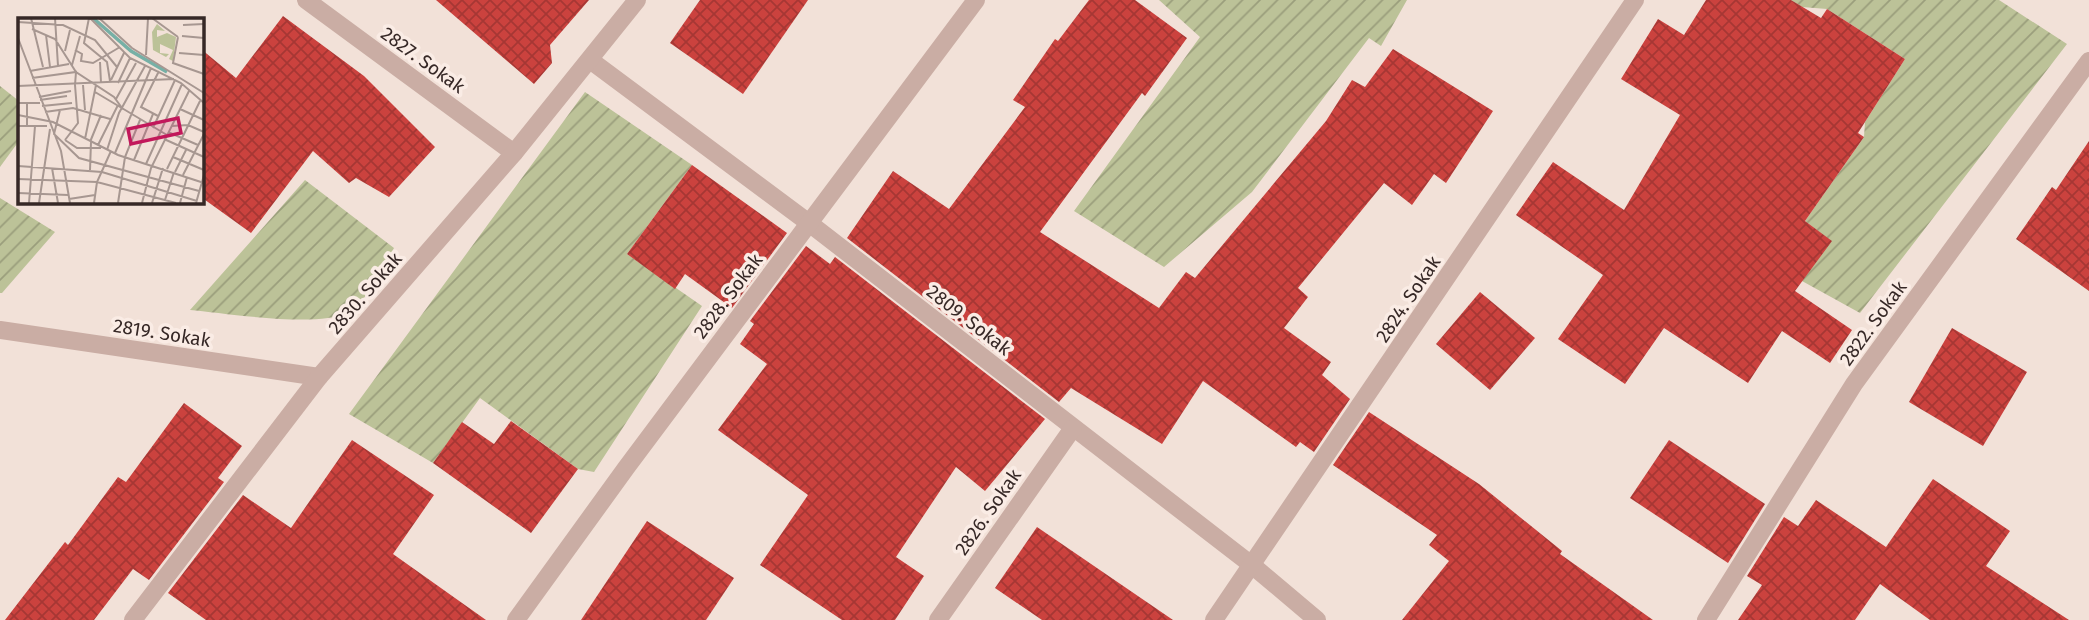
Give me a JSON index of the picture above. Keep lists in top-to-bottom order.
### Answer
{
  "streets": {
    "street": [
      "2827. Sokak",
      "2830. Sokak",
      "2828. Sokak",
      "2824. Sokak",
      "2809. Sokak",
      "2822. Sokak",
      "2819. Sokak",
      "2826. Sokak"
    ]
  },
  "crossings": [
    ["2827. Sokak", "2830. Sokak"],
    ["2830. Sokak", "2809. Sokak"],
    ["2830. Sokak", "2819. Sokak"],
    ["2828. Sokak", "2809. Sokak"],
    ["2824. Sokak", "2809. Sokak"],
    ["2809. Sokak", "2826. Sokak"]
  ]
}
